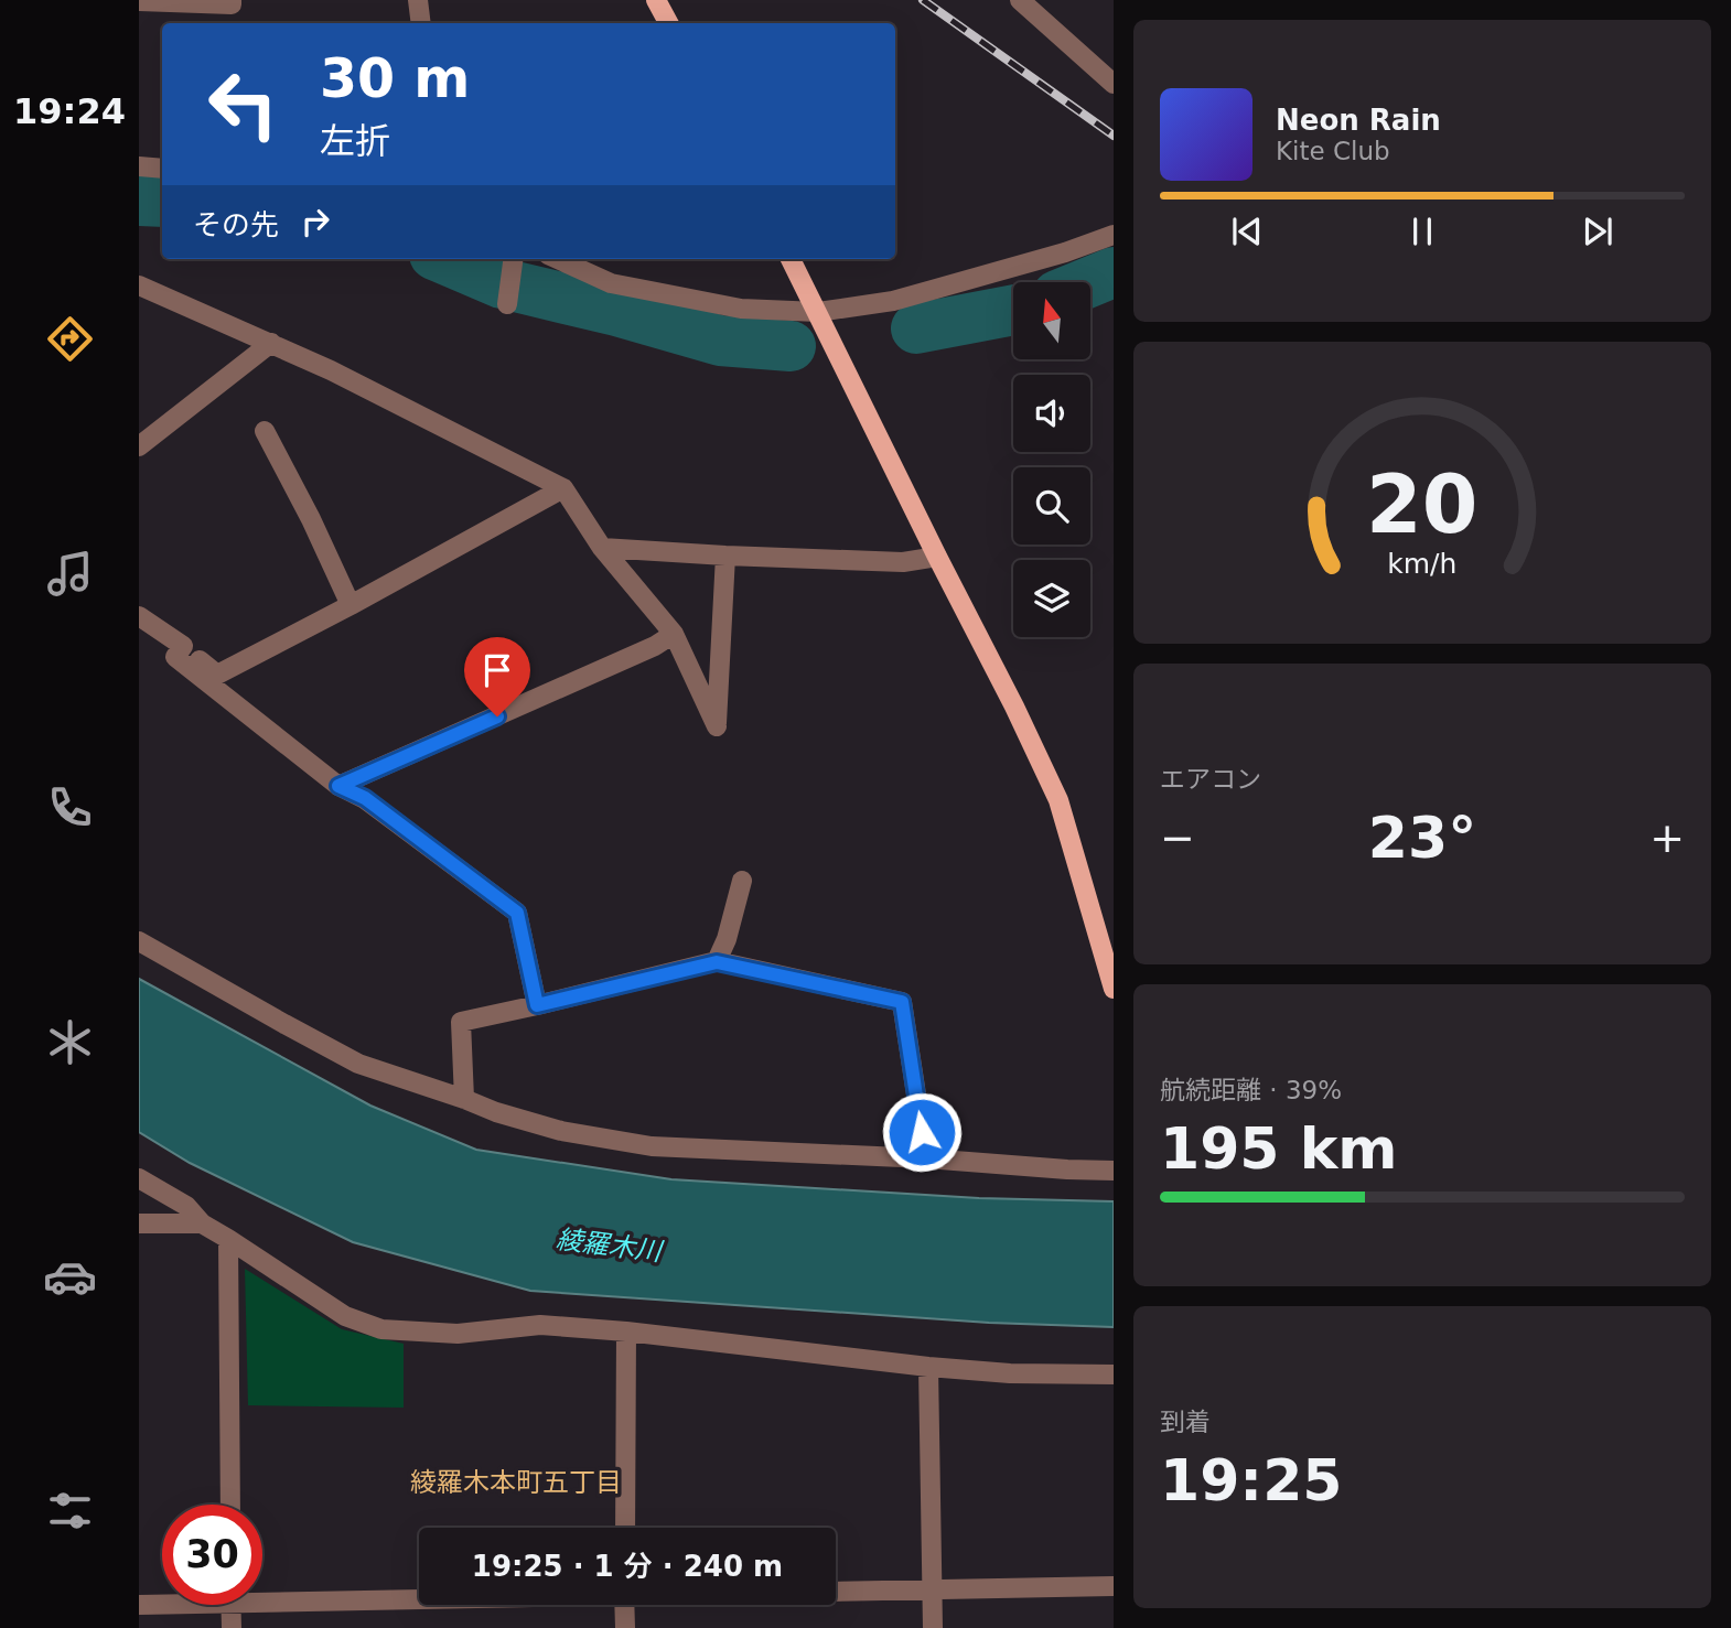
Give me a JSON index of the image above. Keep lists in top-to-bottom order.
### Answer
{
  "districts": ["綾羅木本町五丁目"],
  "water": ["綾羅木川"],
  "north": "top",
  "page": {
    "tabs": "19:24",
    "turn": ["30 m", "左折"],
    "song": ["Neon Rain", "Kite Club"],
    "then": "その先",
    "tile": [
      "エアコン",
      ["航続距離 · 39%", "195 km"],
      ["到着", "19:25"]
    ],
    "heat": ["−", "23°", "+"],
    "limit": "30",
    "trip": "19:25 · 1 分 · 240 m",
    "gauge": ["20", "km/h"]
  }
}
